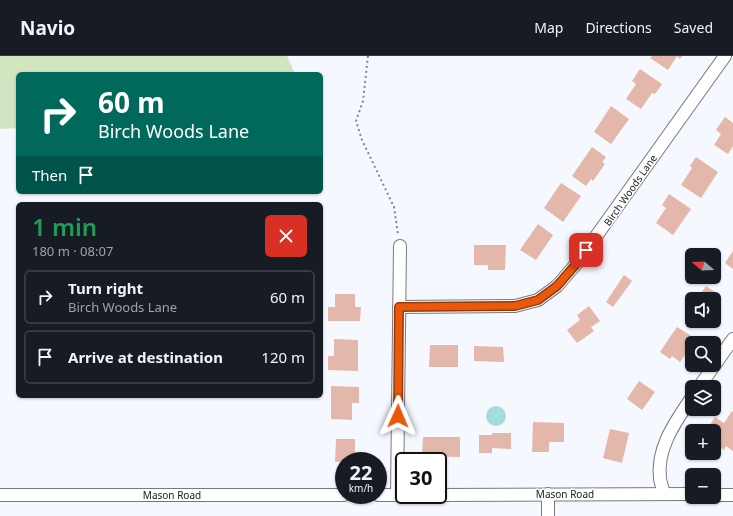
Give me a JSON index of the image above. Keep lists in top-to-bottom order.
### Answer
{
  "streets": {
    "street": ["Birch Woods Lane", "Mason Road"]
  },
  "north": "left",
  "page": {
    "header": "Navio",
    "nav": ["Map", "Directions", "Saved"],
    "turn": ["60 m", "Birch Woods Lane"],
    "then": "Then",
    "heading": ["1 min", "180 m · 08:07"],
    "map_buttons": ["+", "−"],
    "list": [
      {
        "name": "Turn right",
        "note": "Birch Woods Lane",
        "value": "60 m"
      },
      {
        "name": "Arrive at destination",
        "value": "120 m"
      }
    ],
    "speed": "22 km/h",
    "limit": "30"
  }
}
